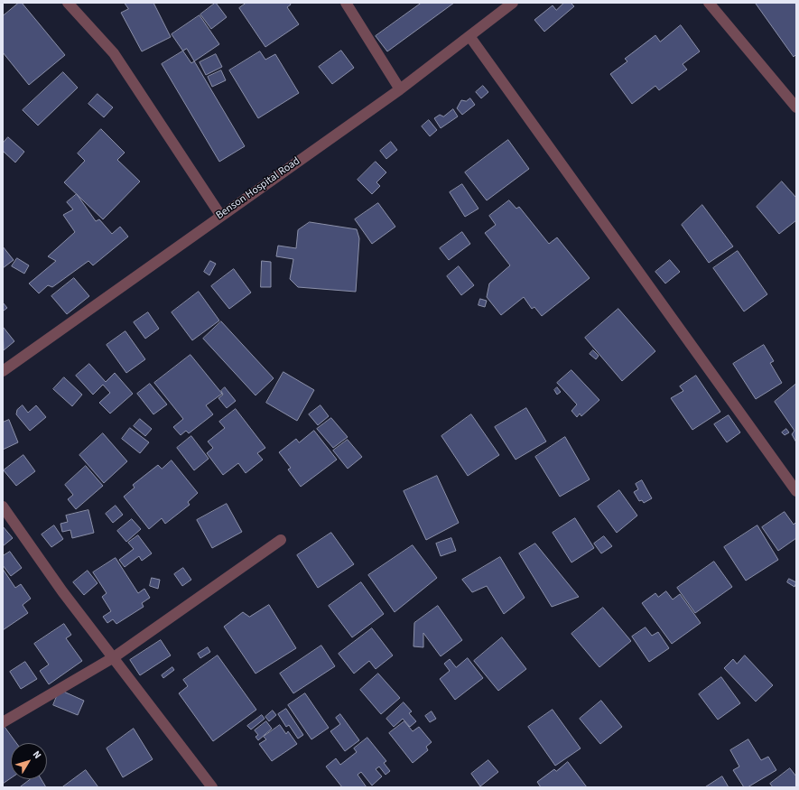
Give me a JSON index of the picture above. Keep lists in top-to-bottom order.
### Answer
{
  "streets": {
    "street": ["Benson Hospital Road"]
  },
  "north": "top right"
}
